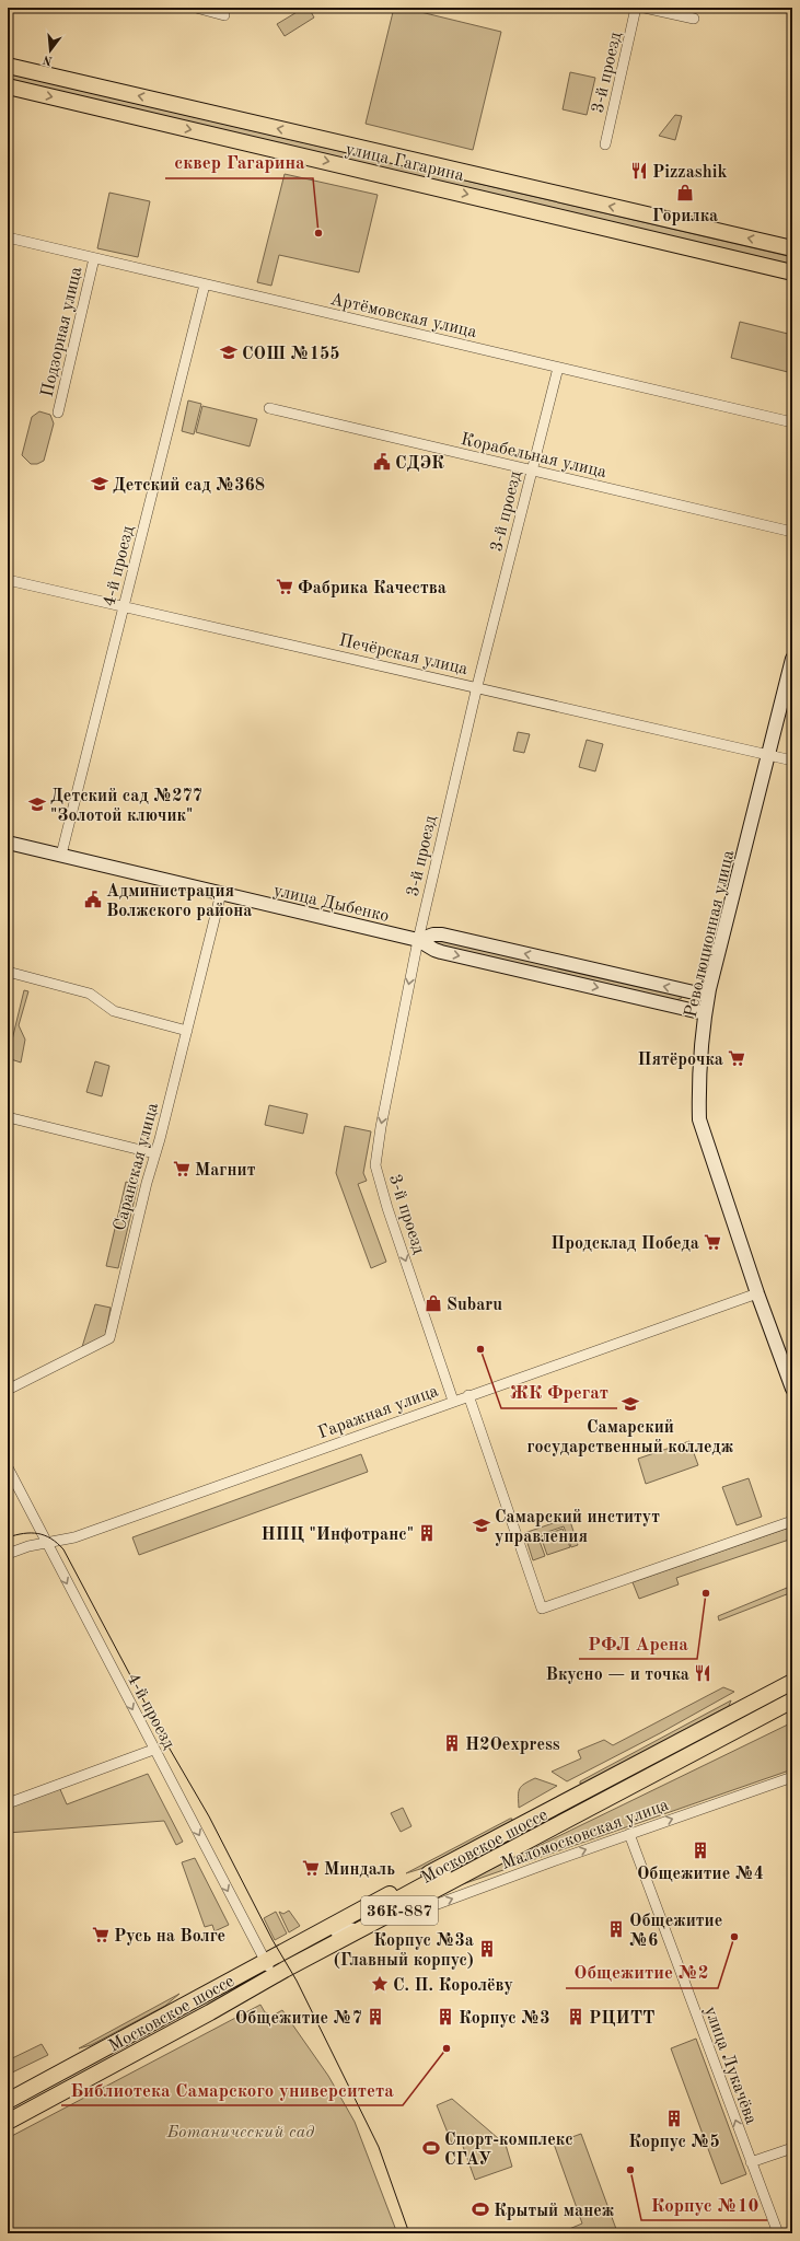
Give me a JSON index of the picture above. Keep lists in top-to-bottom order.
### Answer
{
  "streets": {
    "main road": [
      "улица Гагарина",
      "улица Дыбенко",
      "Революционная улица",
      "Московское шоссе",
      "36К-887"
    ],
    "street": [
      "3-й проезд",
      "Артёмовская улица",
      "Подзорная улица",
      "Корабельная улица",
      "4-й проезд",
      "Печёрская улица",
      "Саранская улица",
      "Гаражная улица",
      "Маломосковская улица",
      "улица Лукачёва"
    ]
  },
  "crossings": [
    ["3-й проезд", "Артёмовская улица"],
    ["3-й проезд", "Корабельная улица"],
    ["3-й проезд", "Печёрская улица"],
    ["3-й проезд", "улица Дыбенко"],
    ["3-й проезд", "Гаражная улица"],
    ["Артёмовская улица", "Подзорная улица"],
    ["Артёмовская улица", "4-й проезд"],
    ["4-й проезд", "Печёрская улица"],
    ["4-й проезд", "улица Дыбенко"],
    ["4-й проезд", "Гаражная улица"],
    ["4-й проезд", "Московское шоссе"],
    ["Печёрская улица", "Революционная улица"],
    ["улица Дыбенко", "Революционная улица"],
    ["улица Дыбенко", "Саранская улица"],
    ["Революционная улица", "Гаражная улица"],
    ["Маломосковская улица", "Московское шоссе"],
    ["Маломосковская улица", "улица Лукачёва"]
  ],
  "one_way": [
    "3-й проезд",
    "4-й проезд",
    "Маломосковская улица",
    "улица Лукачёва"
  ],
  "parks": ["Ботанический сад"],
  "places": {
    "restaurant": ["Pizzashik", "Вкусно — и точка"],
    "shop": ["Горилка", "Subaru"],
    "other": [
      "сквер Гагарина",
      "ЖК Фрегат",
      "РФЛ Арена",
      "Общежитие №2",
      "Библиотека Самарского университета",
      "Корпус №10"
    ],
    "school or university": [
      "СОШ №155",
      "Детский сад №368",
      "Детский сад №277 \"Золотой ключик\"",
      "Самарский государственный колледж",
      "Самарский институт управления"
    ],
    "public building": ["СДЭК", "Администрация Волжского района"],
    "supermarket": [
      "Фабрика Качества",
      "Пятёрочка",
      "Магнит",
      "Продсклад Победа",
      "Миндаль",
      "Русь на Волге"
    ],
    "building": [
      "НПЦ \"Инфотранс\"",
      "H2Oexpress",
      "Общежитие №4",
      "Общежитие №6",
      "Корпус №3a (Главный корпус)",
      "Общежитие №7",
      "Корпус №3",
      "РЦИТТ",
      "Корпус №5"
    ],
    "place": ["С. П. Королёву"],
    "sports": ["Спорт-комплекс СГАУ", "Крытый манеж"]
  },
  "north": "bottom"
}
